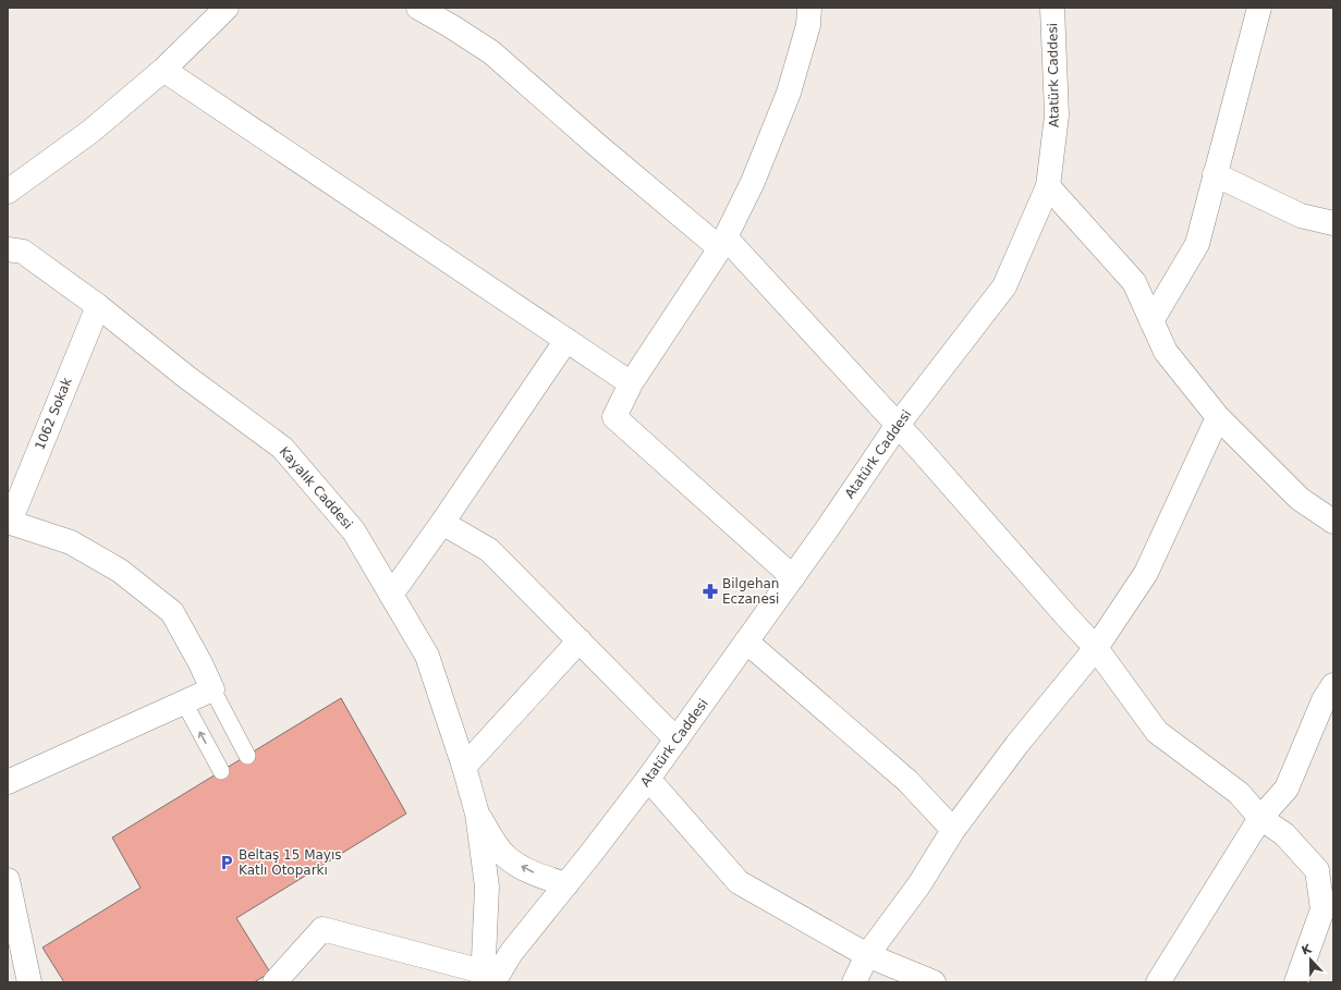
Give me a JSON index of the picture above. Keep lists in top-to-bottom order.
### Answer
{
  "streets": {
    "street": ["Atatürk Caddesi", "1062 Sokak", "Kayalık Caddesi"]
  },
  "crossings": [
    ["Atatürk Caddesi", "Kayalık Caddesi"],
    ["1062 Sokak", "Kayalık Caddesi"]
  ],
  "places": {
    "pharmacy": ["Bilgehan Eczanesi"],
    "parking": ["Beltaş 15 Mayıs Katlı Otoparkı"]
  },
  "north": "top"
}
